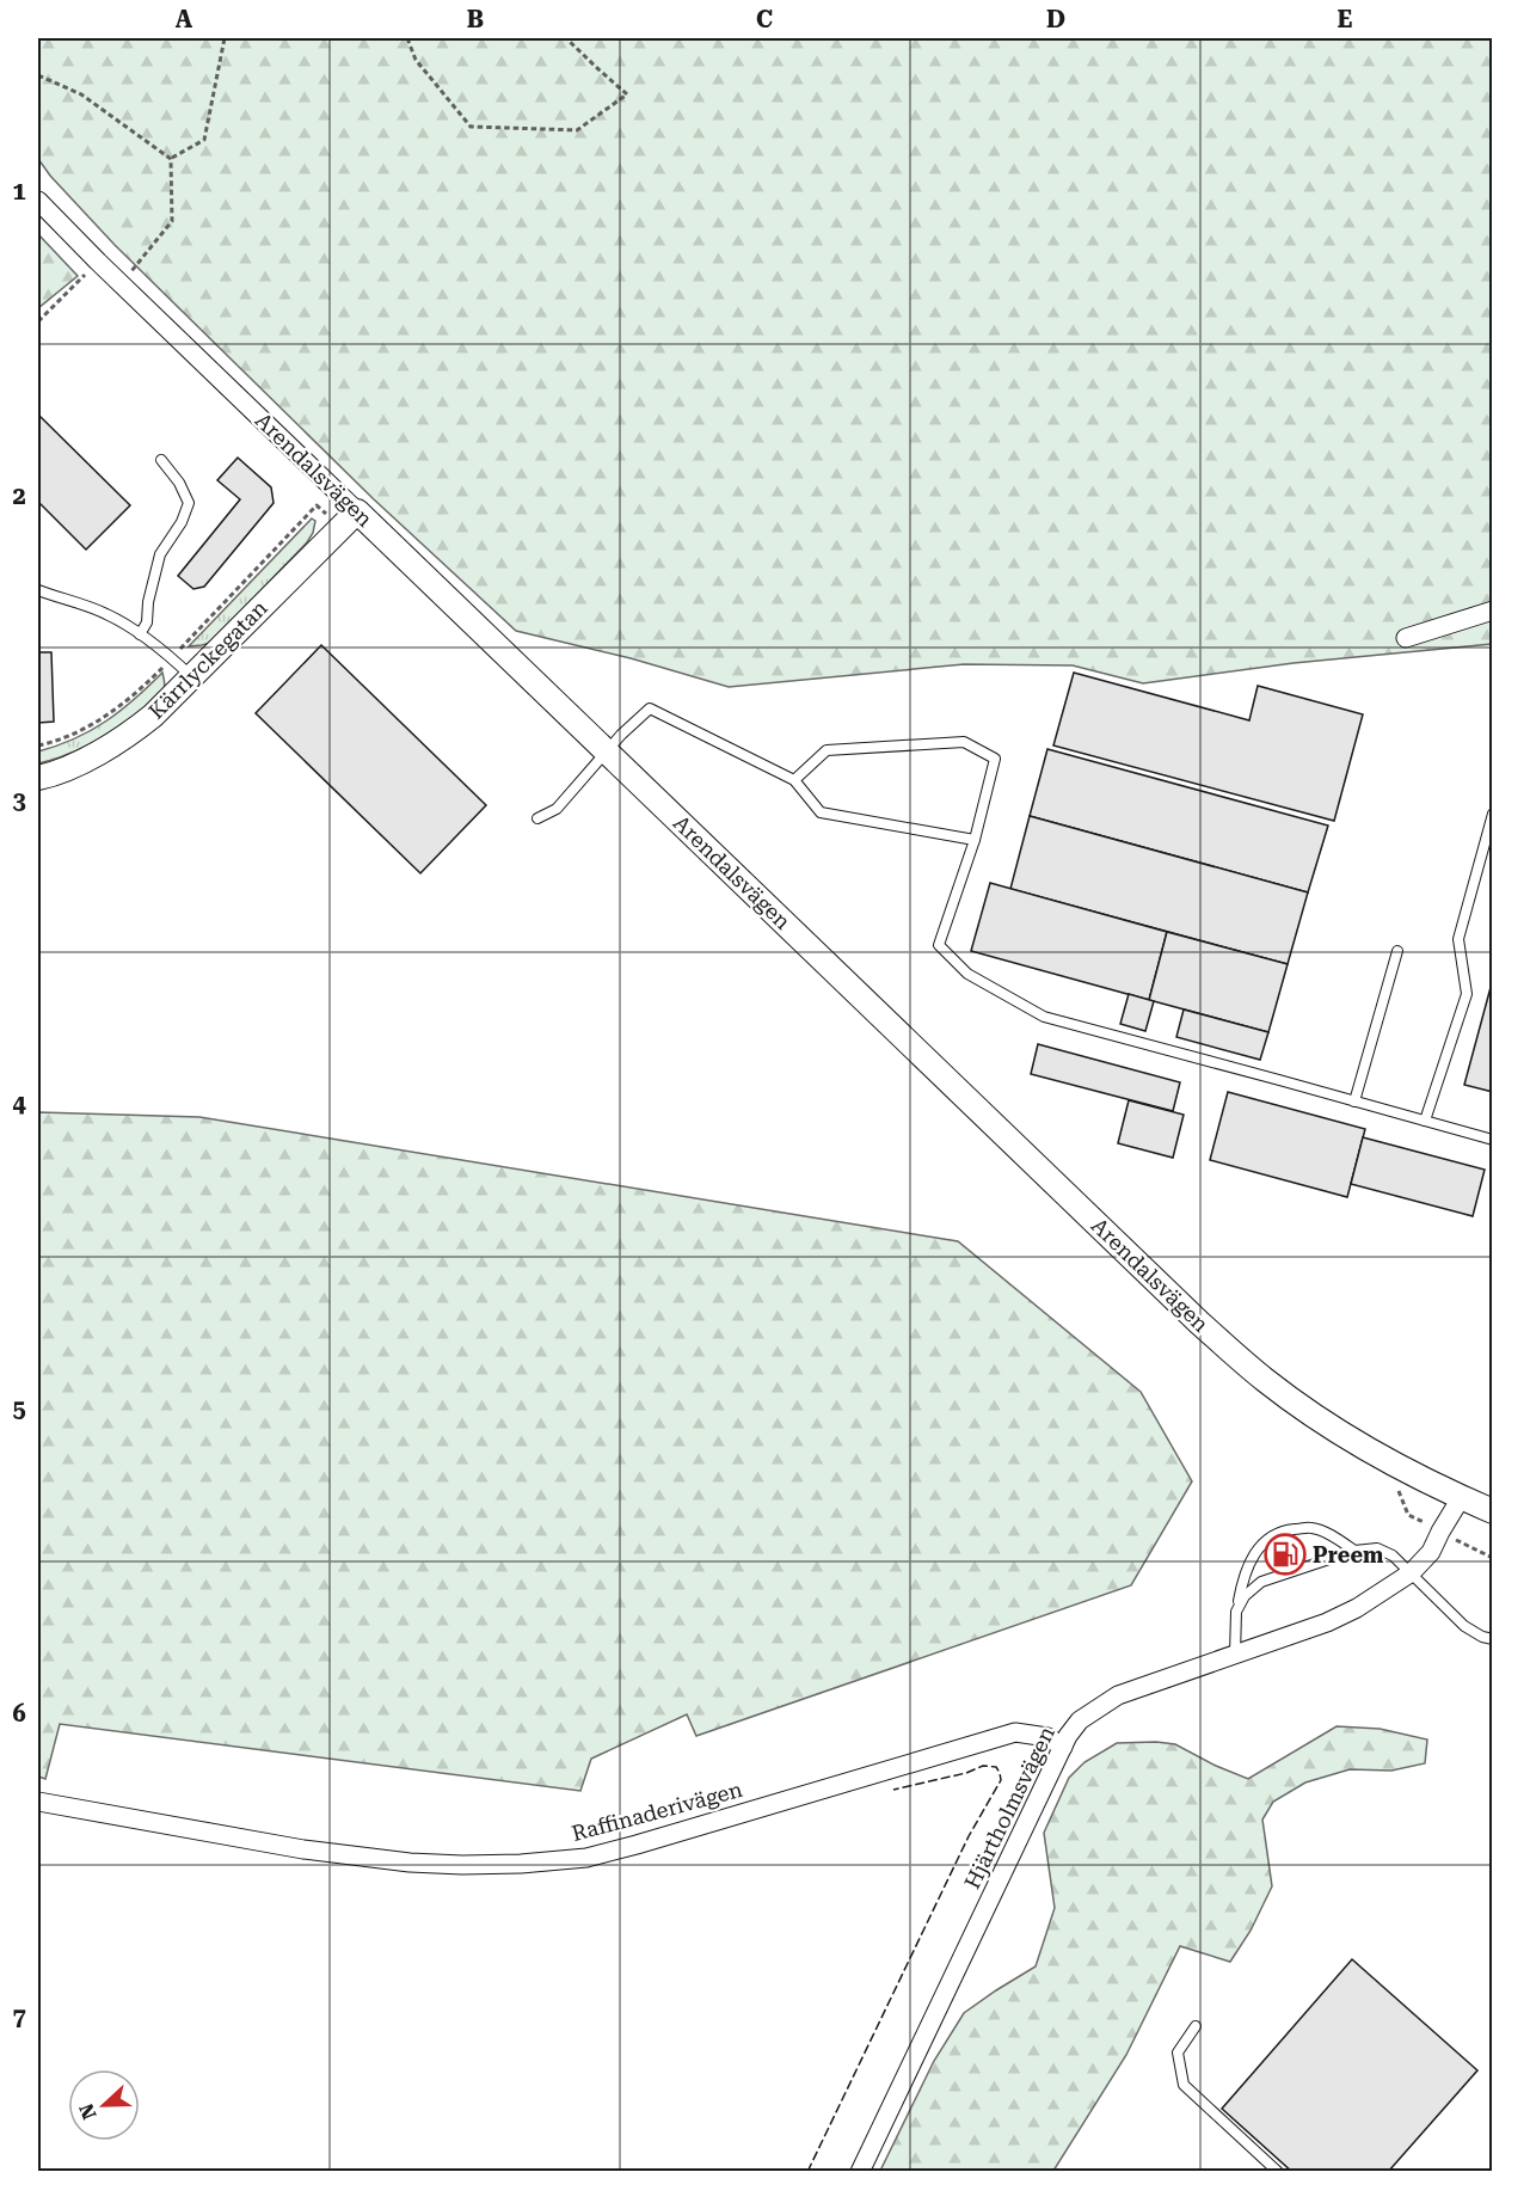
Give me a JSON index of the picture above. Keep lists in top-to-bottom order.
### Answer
{
  "streets": {
    "street": [
      "Arendalsvägen",
      "Kärrlyckegatan",
      "Hjärtholmsvägen",
      "Raffinaderivägen"
    ]
  },
  "crossings": [
    ["Arendalsvägen", "Kärrlyckegatan"],
    ["Arendalsvägen", "Hjärtholmsvägen"],
    ["Hjärtholmsvägen", "Raffinaderivägen"]
  ],
  "places": {
    "fuel station": ["Preem"]
  },
  "north": "left",
  "grid": {
    "columns": [
      "A",
      "B",
      "C",
      "D",
      "E"
    ],
    "rows": [
      "1",
      "2",
      "3",
      "4",
      "5",
      "6",
      "7"
    ]
  }
}
